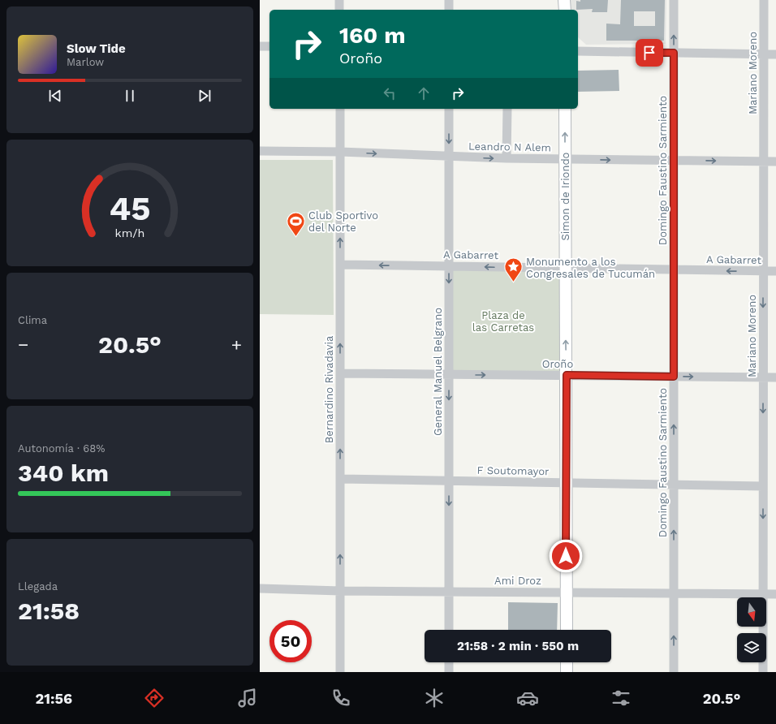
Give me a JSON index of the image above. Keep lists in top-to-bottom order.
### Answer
{
  "streets": {
    "main road": ["Simon de Iriondo"],
    "street": [
      "Mariano Moreno",
      "Leandro N Alem",
      "Domingo Faustino Sarmiento",
      "A Gabarret",
      "Oroño",
      "General Manuel Belgrano",
      "Bernardino Rivadavia",
      "F Soutomayor",
      "Ami Droz"
    ]
  },
  "crossings": [
    ["Mariano Moreno", "Leandro N Alem"],
    ["Mariano Moreno", "A Gabarret"],
    ["Mariano Moreno", "Oroño"],
    ["Mariano Moreno", "F Soutomayor"],
    ["Mariano Moreno", "Ami Droz"],
    ["Leandro N Alem", "Domingo Faustino Sarmiento"],
    ["Leandro N Alem", "Simon de Iriondo"],
    ["Leandro N Alem", "General Manuel Belgrano"],
    ["Leandro N Alem", "Bernardino Rivadavia"],
    ["Domingo Faustino Sarmiento", "A Gabarret"],
    ["Domingo Faustino Sarmiento", "Oroño"],
    ["Domingo Faustino Sarmiento", "F Soutomayor"],
    ["Domingo Faustino Sarmiento", "Ami Droz"],
    ["Simon de Iriondo", "A Gabarret"],
    ["Simon de Iriondo", "Oroño"],
    ["Simon de Iriondo", "F Soutomayor"],
    ["Simon de Iriondo", "Ami Droz"],
    ["A Gabarret", "General Manuel Belgrano"],
    ["A Gabarret", "Bernardino Rivadavia"],
    ["Oroño", "General Manuel Belgrano"],
    ["Oroño", "Bernardino Rivadavia"],
    ["General Manuel Belgrano", "F Soutomayor"],
    ["General Manuel Belgrano", "Ami Droz"],
    ["Bernardino Rivadavia", "F Soutomayor"],
    ["Bernardino Rivadavia", "Ami Droz"]
  ],
  "one_way": [
    "Mariano Moreno",
    "Leandro N Alem",
    "Domingo Faustino Sarmiento",
    "A Gabarret",
    "Oroño",
    "General Manuel Belgrano",
    "Bernardino Rivadavia"
  ],
  "parks": ["Plaza de las Carretas"],
  "places": {
    "sports": ["Club Sportivo del Norte"],
    "place": ["Monumento a los Congresales de Tucumán"]
  },
  "north": "bottom",
  "page": {
    "turn": ["160 m", "Oroño"],
    "song": ["Slow Tide", "Marlow"],
    "tile": [
      "Clima",
      ["Autonomía · 68%", "340 km"],
      ["Llegada", "21:58"]
    ],
    "heat": ["−", "20.5°", "+"],
    "limit": "50",
    "trip": "21:58 · 2 min · 550 m",
    "tabs": ["21:56", "20.5°"],
    "gauge": ["45", "km/h"]
  }
}
